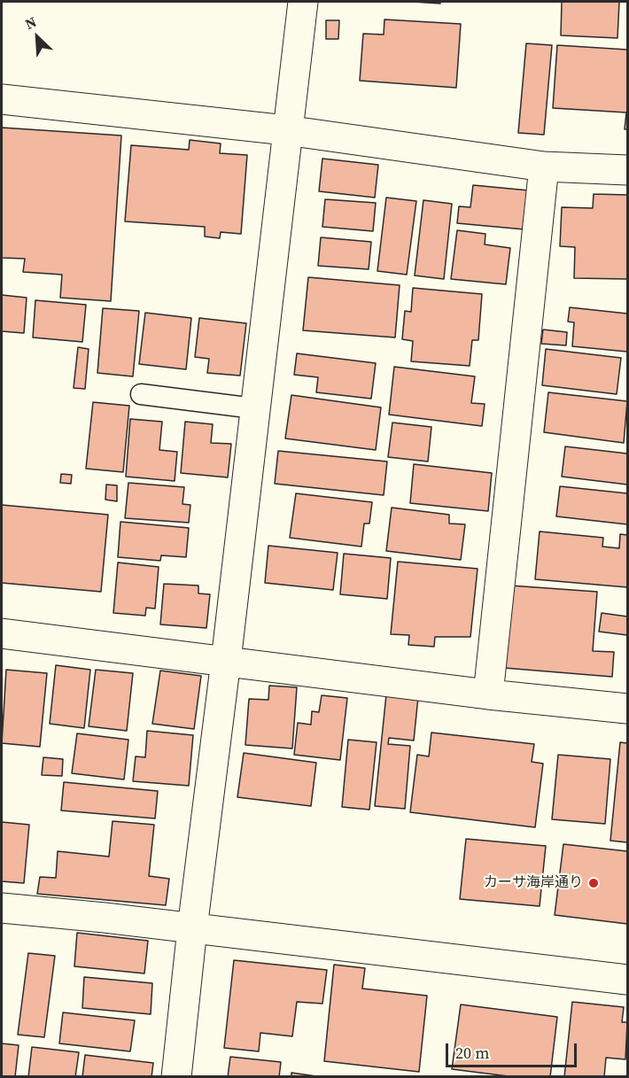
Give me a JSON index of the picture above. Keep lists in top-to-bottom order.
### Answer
{
  "places": ["カーサ海岸通り"],
  "scale_bar": "20 m",
  "north": "top left"
}
